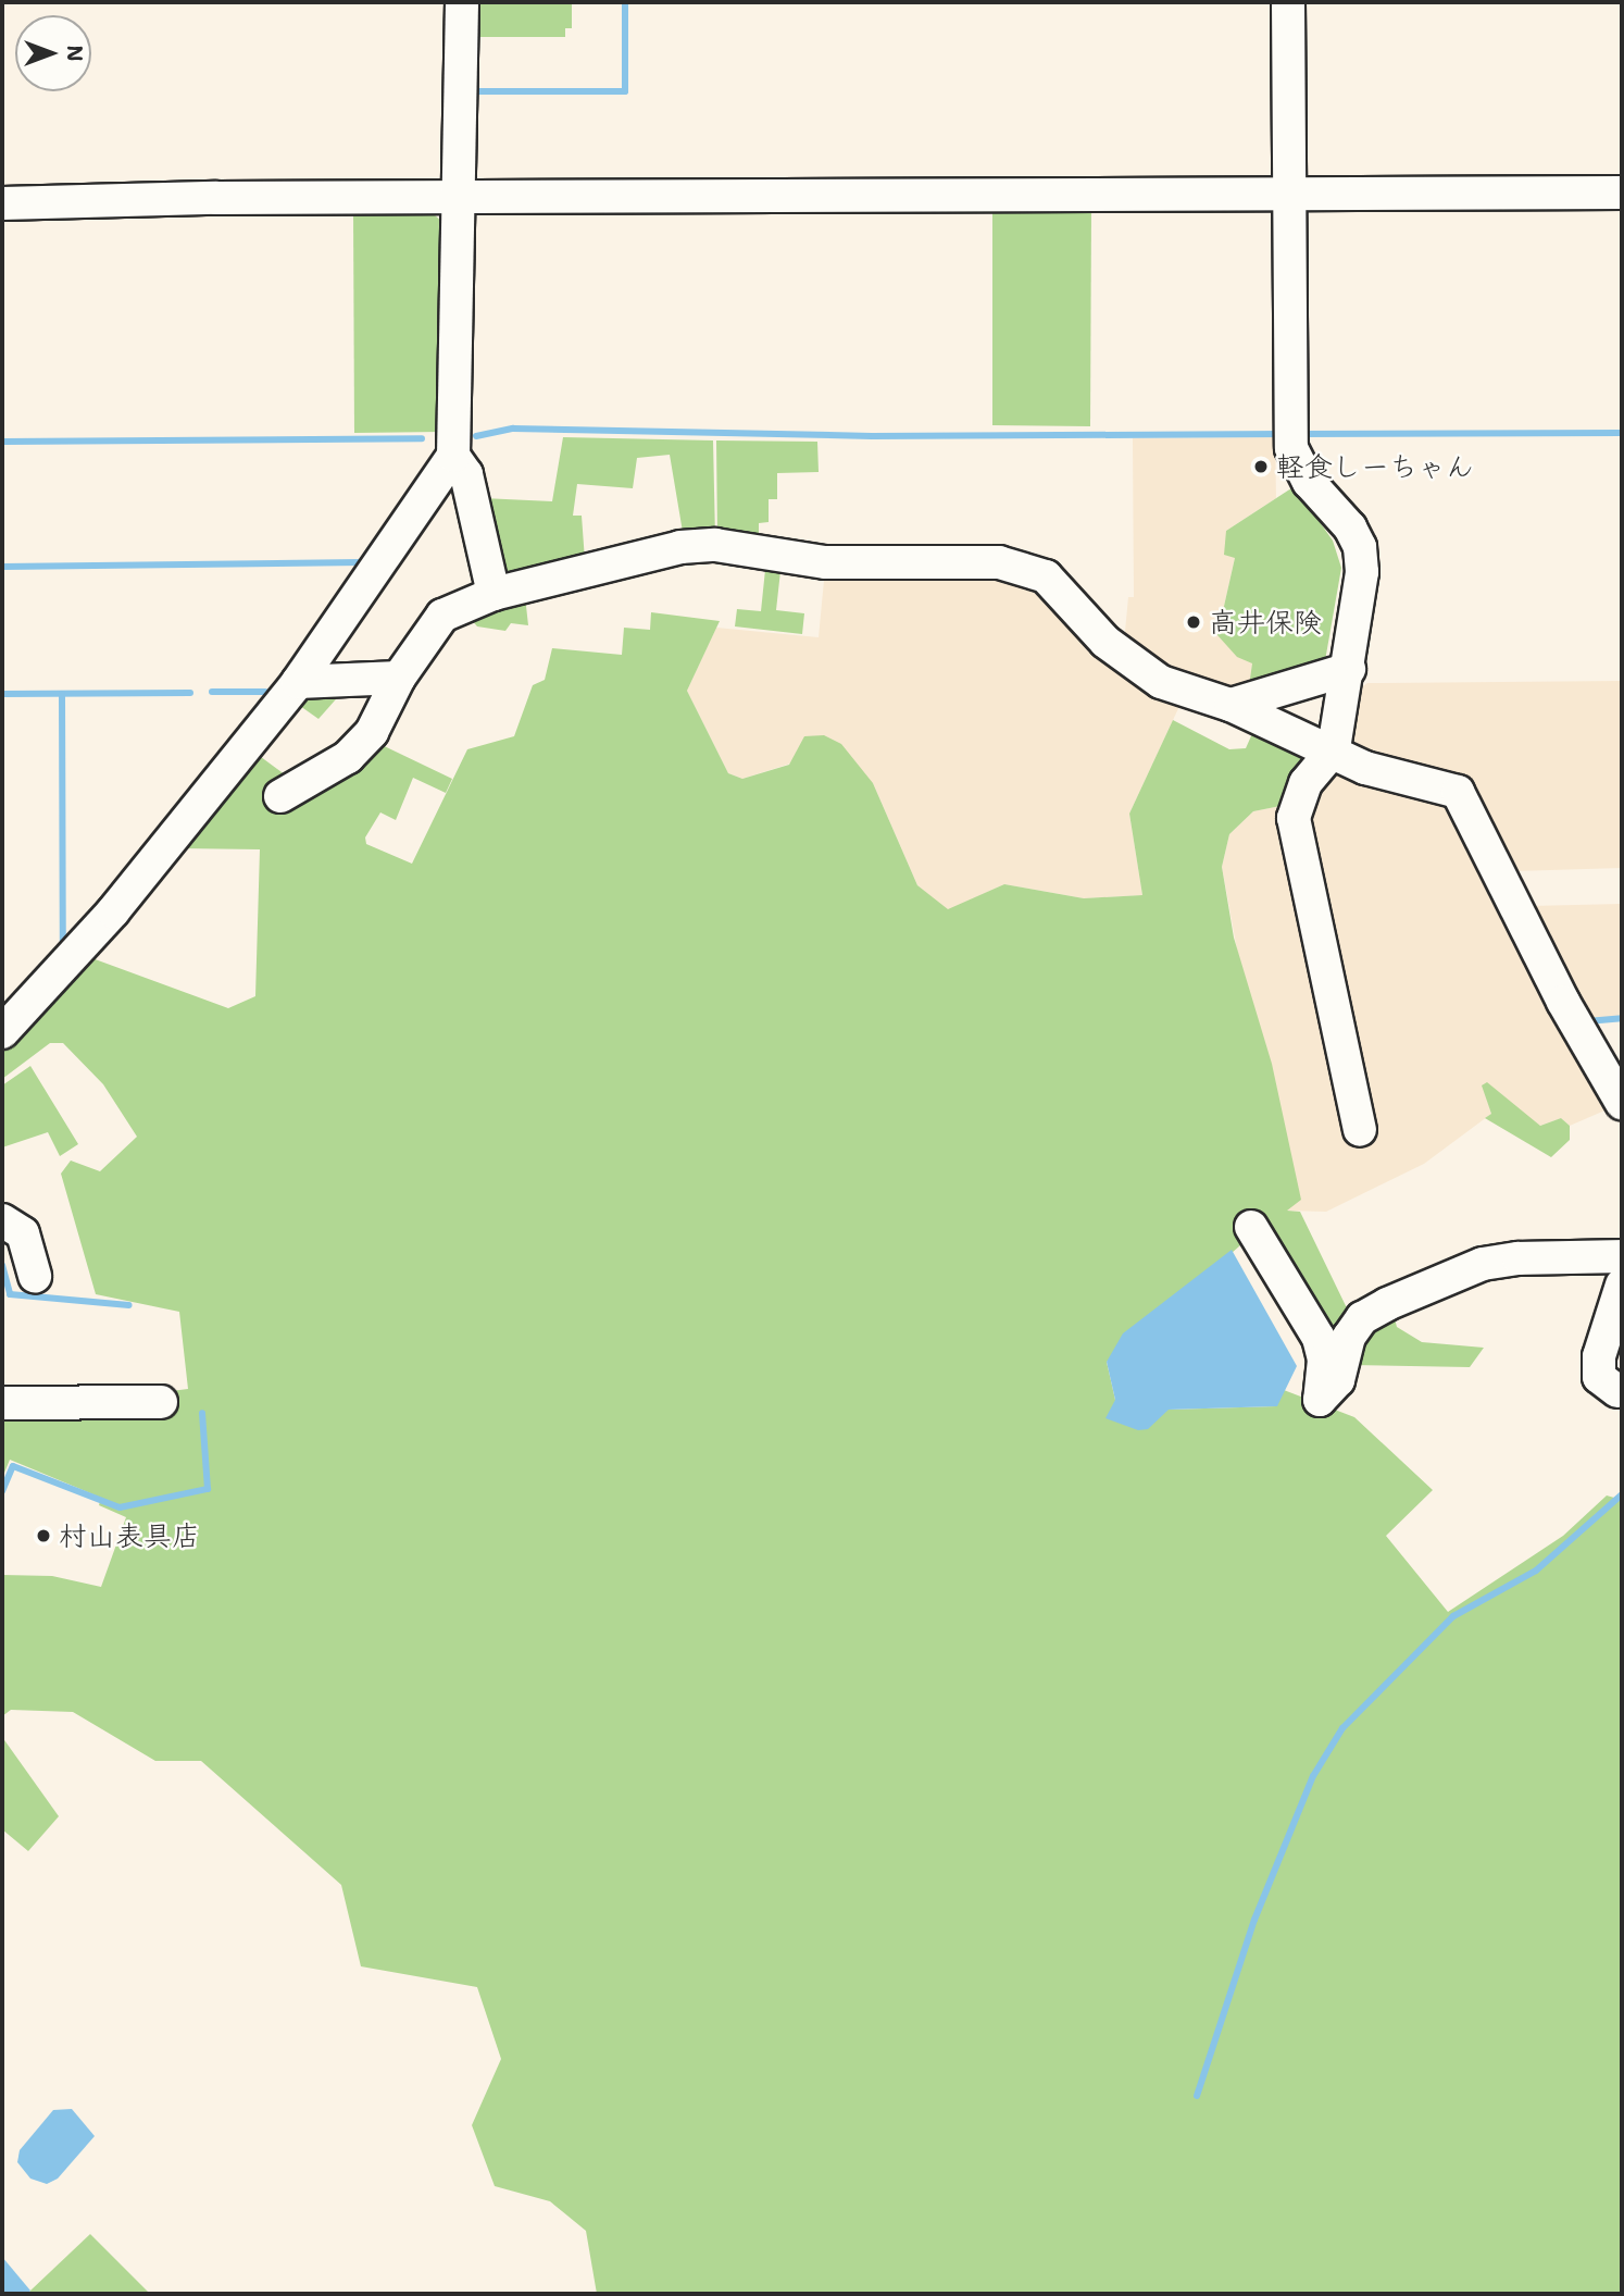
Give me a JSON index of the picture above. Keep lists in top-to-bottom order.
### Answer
{
  "places": ["軽食しーちゃん", "高井保険", "村山表具店"],
  "north": "right"
}
